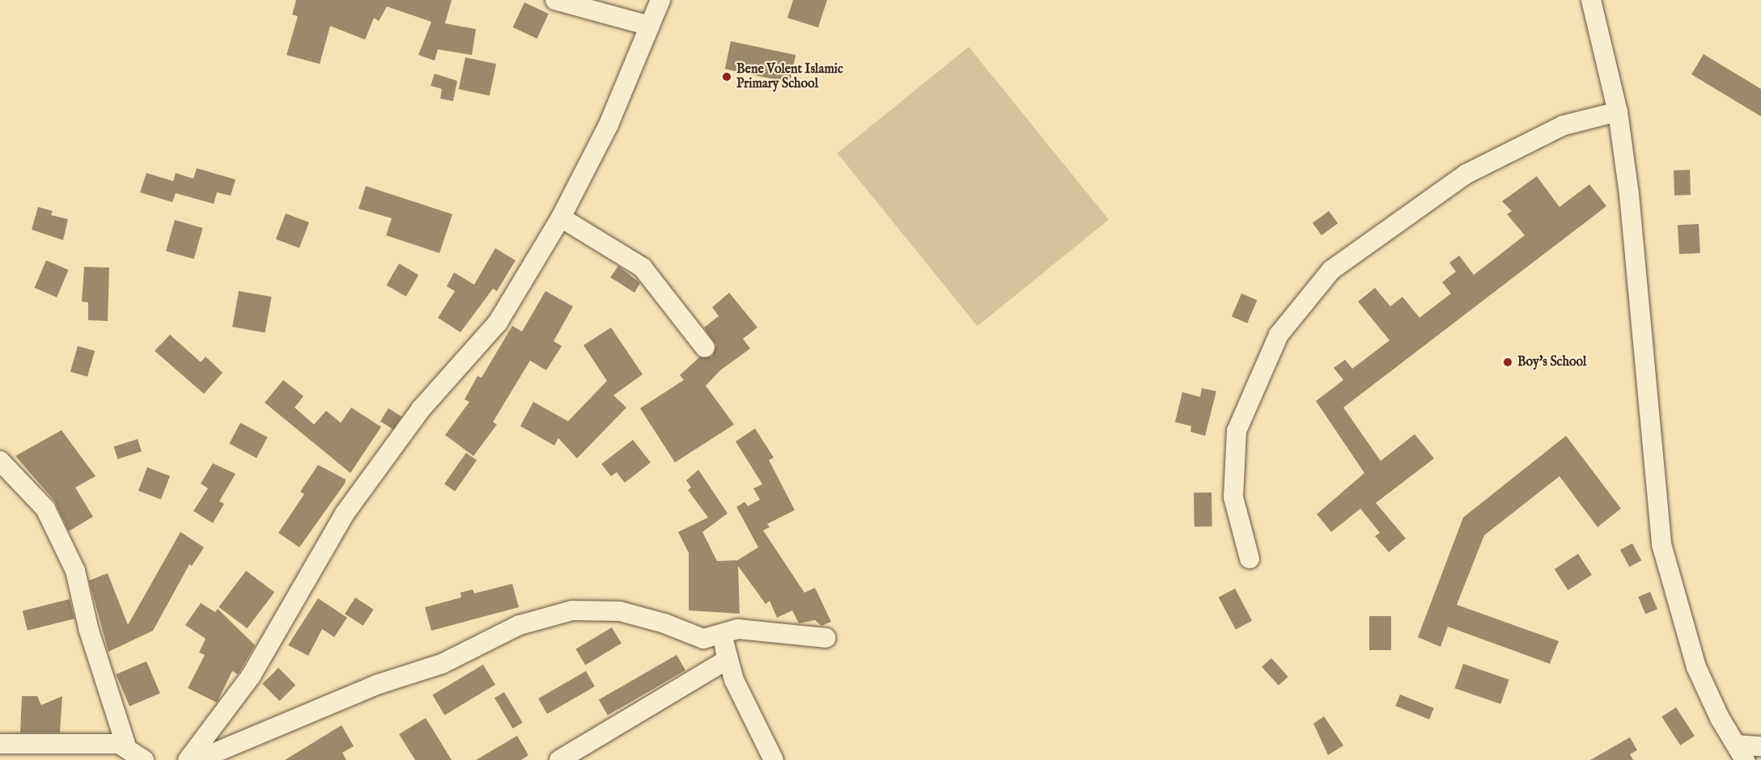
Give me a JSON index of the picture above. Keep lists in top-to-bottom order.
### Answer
{
  "places": ["Bene Volent Islamic Primary School", "Boy's School"]
}
